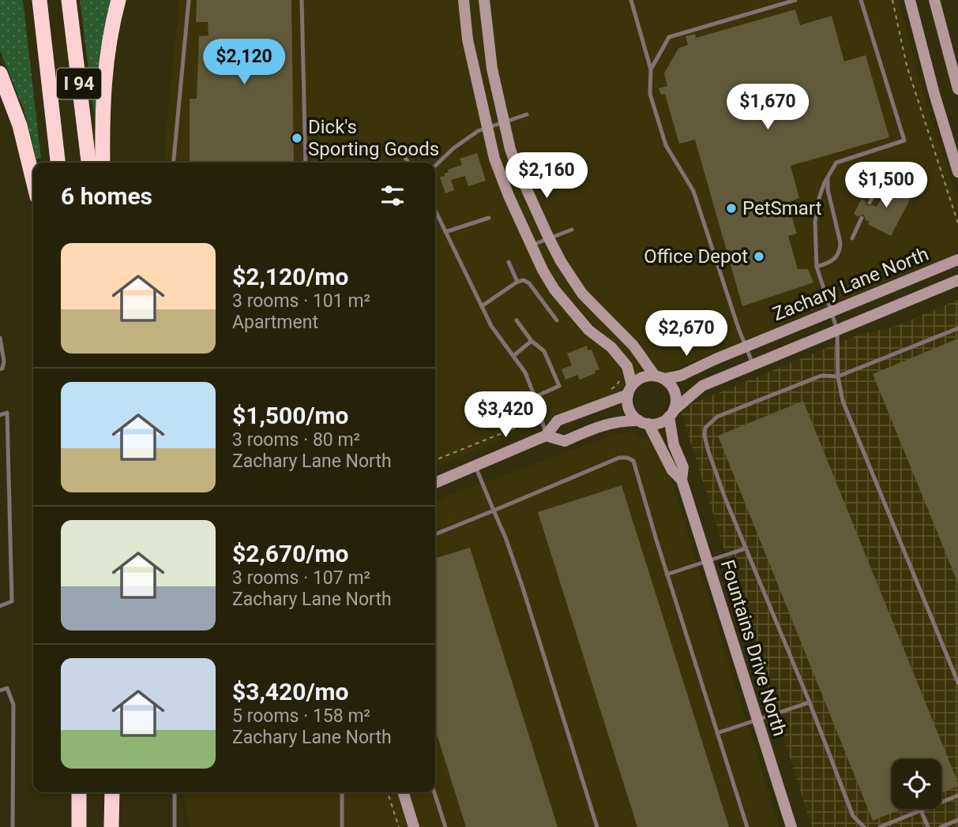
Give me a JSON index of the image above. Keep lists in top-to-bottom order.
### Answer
{
  "streets": {
    "highway": ["I 94"],
    "street": ["Zachary Lane North", "Fountains Drive North"]
  },
  "crossings": [
    ["Zachary Lane North", "Fountains Drive North"]
  ],
  "places": ["Dick's Sporting Goods", "PetSmart", "Office Depot"],
  "page": {
    "price": [
      "$2,120",
      "$1,670",
      "$2,160",
      "$1,500",
      "$2,670",
      "$3,420"
    ],
    "heading": "6 homes",
    "list": [
      {
        "name": "$2,120/mo",
        "note": "3 rooms · 101 m² · Apartment"
      },
      {
        "name": "$1,500/mo",
        "note": "3 rooms · 80 m² · Zachary Lane North"
      },
      {
        "name": "$2,670/mo",
        "note": "3 rooms · 107 m² · Zachary Lane North"
      },
      {
        "name": "$3,420/mo",
        "note": "5 rooms · 158 m² · Zachary Lane North"
      }
    ]
  }
}
